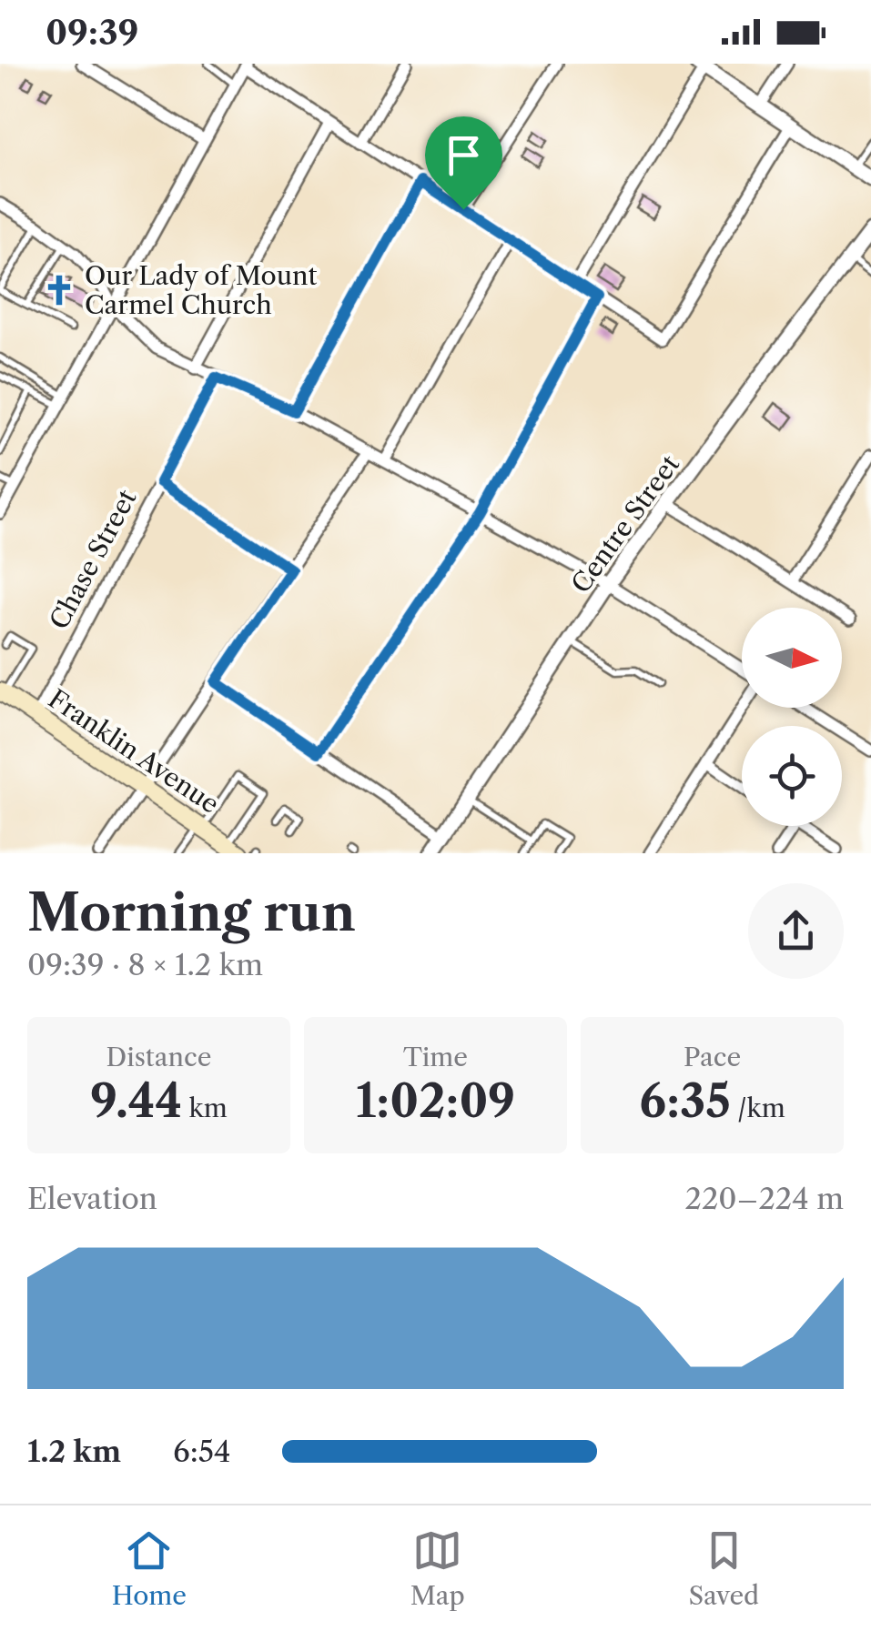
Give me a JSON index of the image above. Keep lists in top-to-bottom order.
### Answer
{
  "streets": {
    "main road": ["Franklin Avenue"],
    "street": ["Centre Street", "Chase Street"]
  },
  "crossings": [
    ["Chase Street", "Franklin Avenue"]
  ],
  "places": {
    "church": ["Our Lady of Mount Carmel Church"]
  },
  "north": "right",
  "page": {
    "status": "09:39",
    "heading": ["Morning run", "09:39 · 8 × 1.2 km"],
    "stats": [
      ["Distance", "9.44 km"],
      ["Time", "1:02:09"],
      ["Pace", "6:35 /km"]
    ],
    "chart": ["Elevation", "220–224 m"],
    "list": [
      {
        "name": "1.2 km",
        "note": "6:54"
      }
    ],
    "tabs": ["Home", "Map", "Saved"]
  }
}
